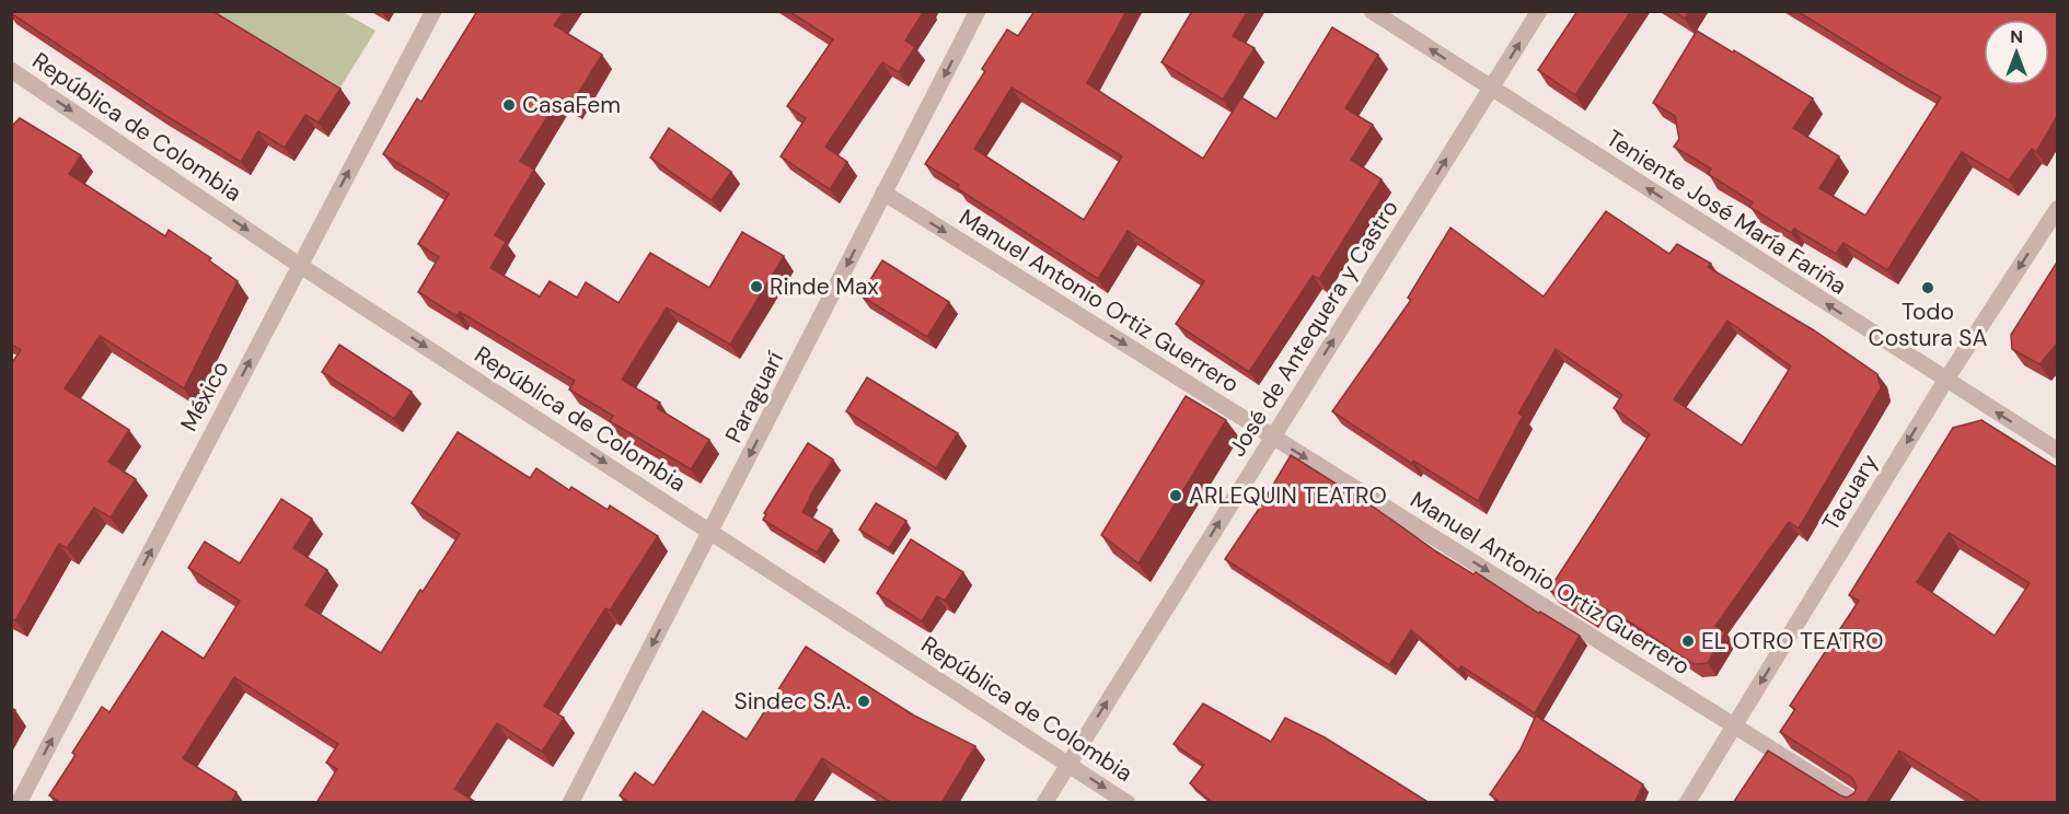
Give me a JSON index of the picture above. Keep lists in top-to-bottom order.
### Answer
{
  "streets": {
    "street": [
      "República de Colombia",
      "Teniente José María Fariña",
      "Manuel Antonio Ortiz Guerrero",
      "José de Antequera y Castro",
      "México",
      "Paraguarí",
      "Tacuary"
    ]
  },
  "crossings": [
    ["República de Colombia", "José de Antequera y Castro"],
    ["República de Colombia", "México"],
    ["República de Colombia", "Paraguarí"],
    ["Teniente José María Fariña", "José de Antequera y Castro"],
    ["Teniente José María Fariña", "Tacuary"],
    ["Manuel Antonio Ortiz Guerrero", "José de Antequera y Castro"],
    ["Manuel Antonio Ortiz Guerrero", "Paraguarí"],
    ["Manuel Antonio Ortiz Guerrero", "Tacuary"]
  ],
  "one_way": [
    "República de Colombia",
    "Teniente José María Fariña",
    "Manuel Antonio Ortiz Guerrero",
    "José de Antequera y Castro",
    "México",
    "Paraguarí",
    "Tacuary"
  ],
  "places": [
    "CasaFem",
    "Rinde Max",
    "Todo Costura SA",
    "ARLEQUIN TEATRO",
    "EL OTRO TEATRO",
    "Sindec S.A."
  ],
  "north": "top"
}
